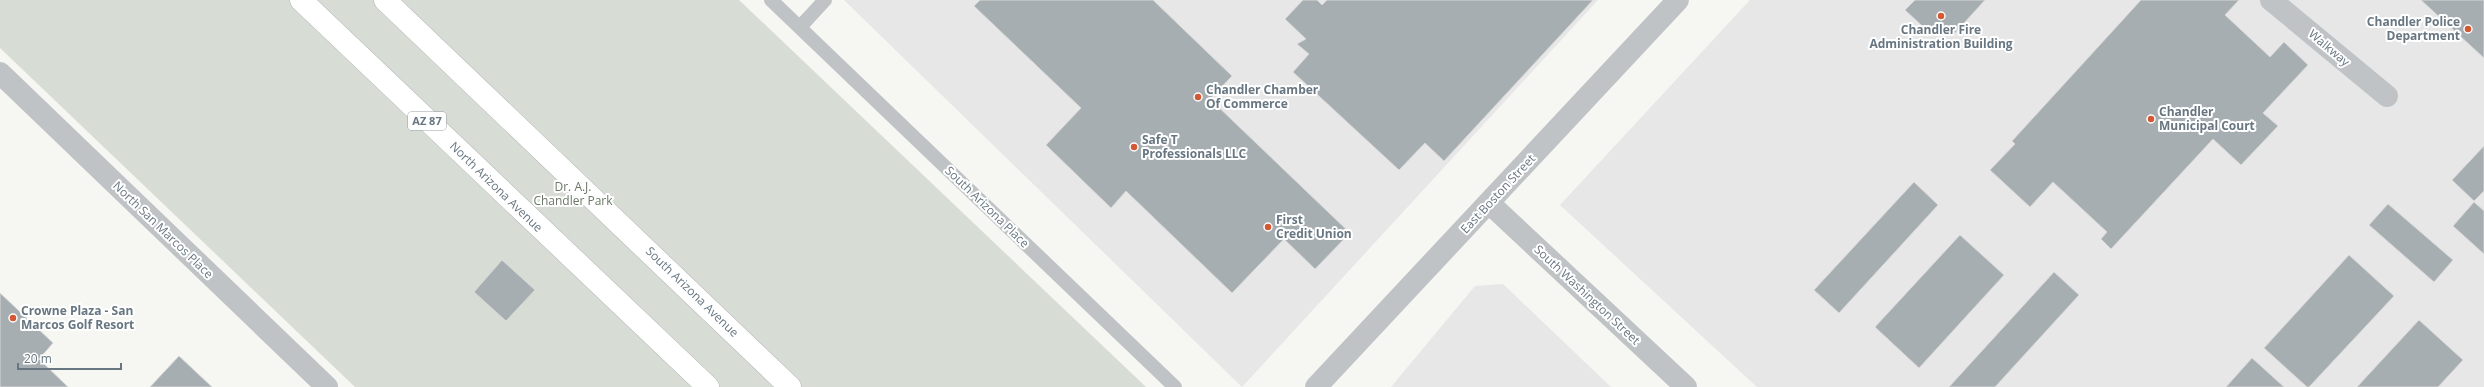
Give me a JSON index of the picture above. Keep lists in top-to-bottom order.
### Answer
{
  "streets": {
    "main road": ["AZ 87", "North Arizona Avenue", "South Arizona Avenue"],
    "street": [
      "Walkway",
      "East Boston Street",
      "North San Marcos Place",
      "South Washington Street"
    ],
    "lane": ["South Arizona Place"]
  },
  "crossings": [
    ["East Boston Street", "South Washington Street"]
  ],
  "parks": ["Dr. A.J. Chandler Park"],
  "places": [
    "Chandler Fire Administration Building",
    "Chandler Police Department",
    "Chandler Chamber Of Commerce",
    "Chandler Municipal Court",
    "Safe T Professionals LLC",
    "First Credit Union",
    "Crowne Plaza - San Marcos Golf Resort"
  ],
  "scale_bar": "20 m"
}
